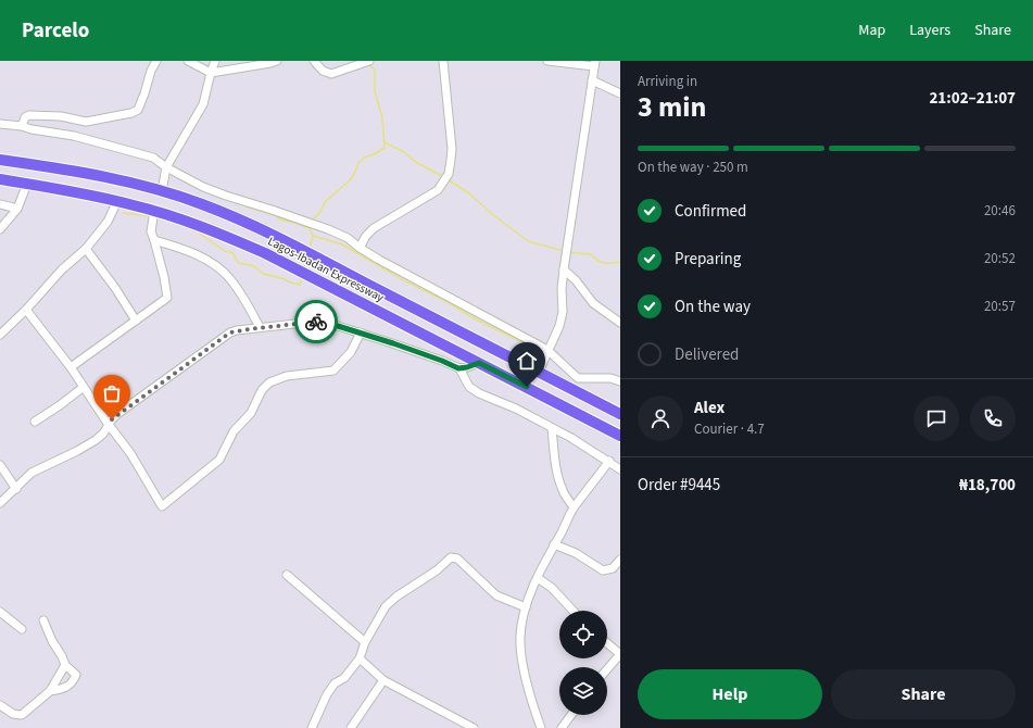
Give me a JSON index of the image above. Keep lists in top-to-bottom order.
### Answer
{
  "streets": {
    "highway": ["Lagos-Ibadan Expressway"]
  },
  "page": {
    "header": "Parcelo",
    "nav": ["Map", "Layers", "Share"],
    "heading": ["3 min", "Arriving in", "21:02–21:07"],
    "panel": [
      "Alex",
      "Courier · 4.7",
      "Order #9445",
      "₦18,700"
    ],
    "bar": "On the way · 250 m",
    "list": [
      ["Confirmed", "20:46"],
      ["Preparing", "20:52"],
      ["On the way", "20:57"],
      "Delivered"
    ],
    "buttons": ["Help", "Share"]
  }
}
